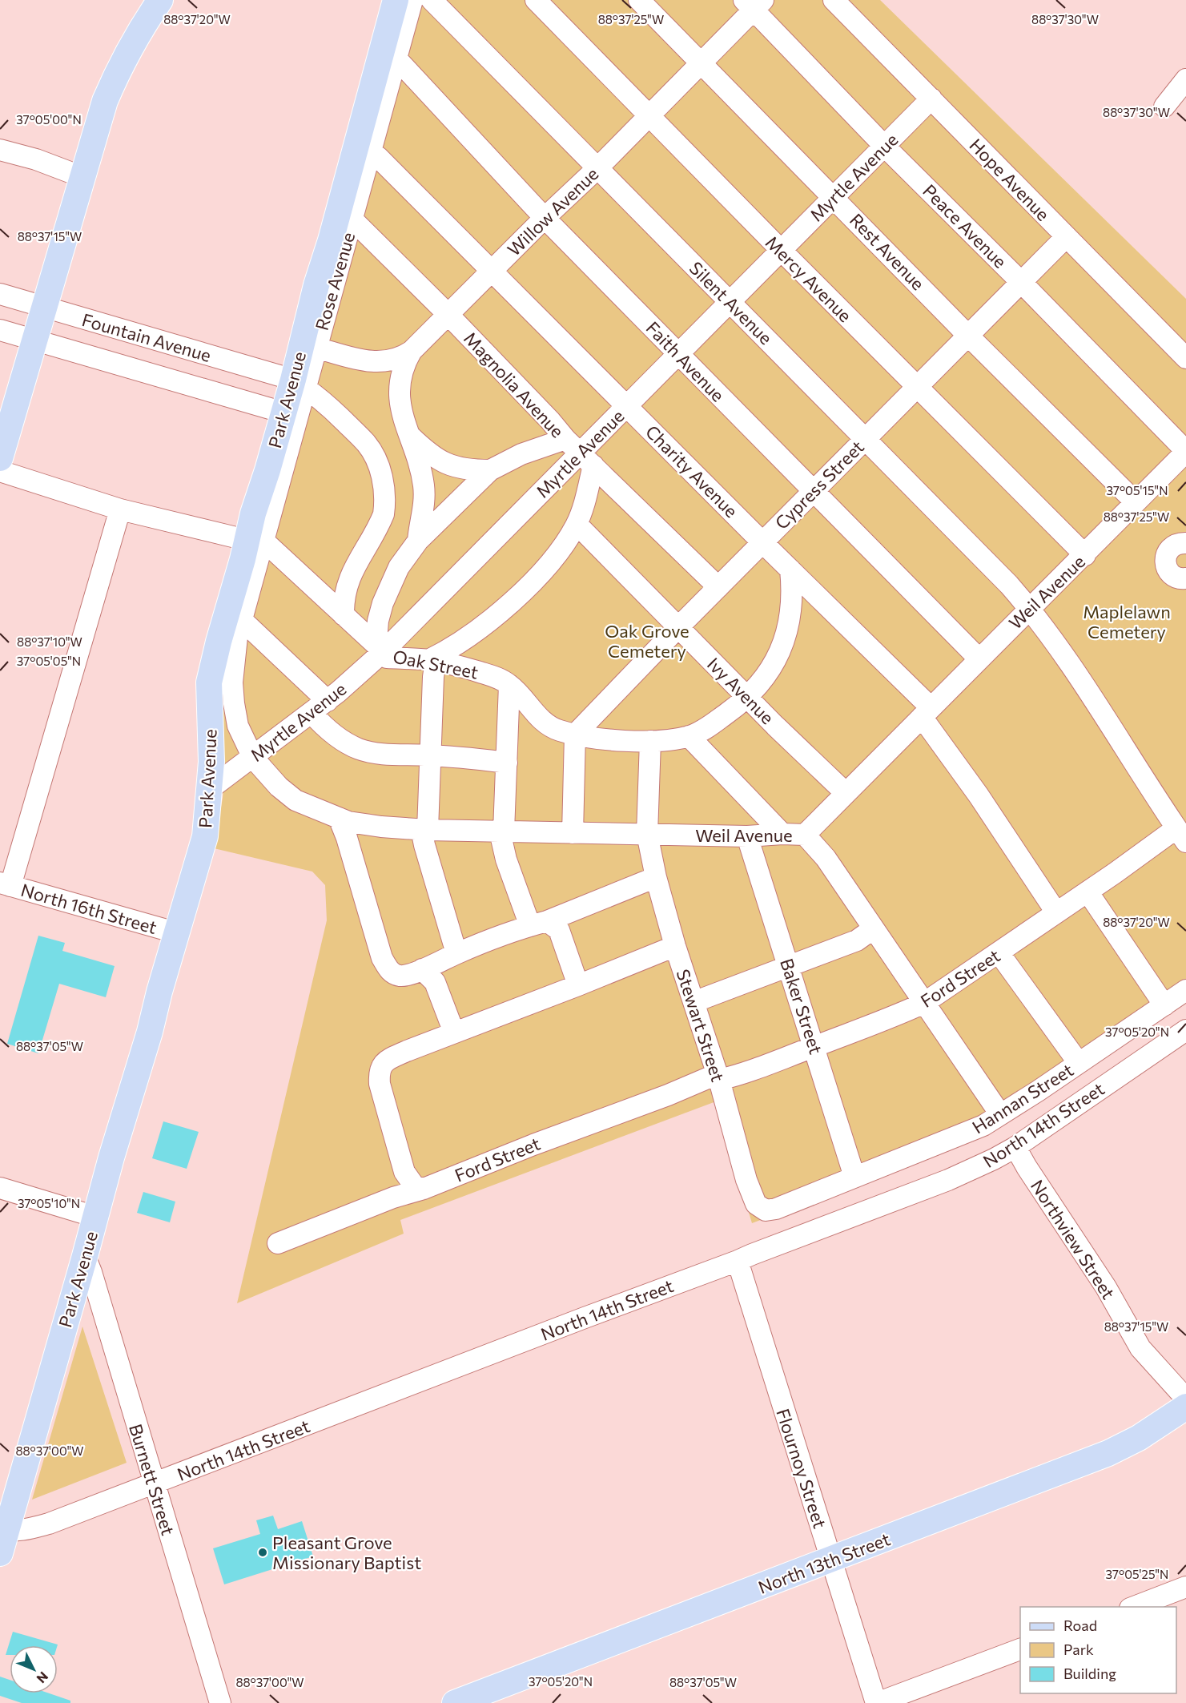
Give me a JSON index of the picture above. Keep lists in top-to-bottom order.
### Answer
{
  "streets": {
    "main road": ["Park Avenue", "North 13th Street"],
    "street": [
      "Myrtle Avenue",
      "Hope Avenue",
      "Willow Avenue",
      "Peace Avenue",
      "Rest Avenue",
      "Mercy Avenue",
      "Rose Avenue",
      "Silent Avenue",
      "Fountain Avenue",
      "Faith Avenue",
      "Magnolia Avenue",
      "Charity Avenue",
      "Cypress Street",
      "Weil Avenue",
      "Oak Street",
      "Ivy Avenue",
      "North 16th Street",
      "Ford Street",
      "Baker Street",
      "Stewart Street",
      "Hannan Street",
      "North 14th Street",
      "Northview Street",
      "Flournoy Street",
      "Burnett Street"
    ]
  },
  "crossings": [
    ["Myrtle Avenue", "Hope Avenue"],
    ["Myrtle Avenue", "Peace Avenue"],
    ["Myrtle Avenue", "Rest Avenue"],
    ["Myrtle Avenue", "Mercy Avenue"],
    ["Myrtle Avenue", "Rose Avenue"],
    ["Myrtle Avenue", "Silent Avenue"],
    ["Myrtle Avenue", "Faith Avenue"],
    ["Myrtle Avenue", "Magnolia Avenue"],
    ["Myrtle Avenue", "Park Avenue"],
    ["Myrtle Avenue", "Charity Avenue"],
    ["Myrtle Avenue", "Weil Avenue"],
    ["Myrtle Avenue", "Oak Street"],
    ["Hope Avenue", "Cypress Street"],
    ["Willow Avenue", "Peace Avenue"],
    ["Willow Avenue", "Rest Avenue"],
    ["Willow Avenue", "Mercy Avenue"],
    ["Willow Avenue", "Rose Avenue"],
    ["Willow Avenue", "Silent Avenue"],
    ["Willow Avenue", "Faith Avenue"],
    ["Willow Avenue", "Magnolia Avenue"],
    ["Willow Avenue", "Charity Avenue"],
    ["Peace Avenue", "Cypress Street"],
    ["Peace Avenue", "Weil Avenue"],
    ["Rest Avenue", "Cypress Street"],
    ["Rest Avenue", "Weil Avenue"],
    ["Mercy Avenue", "Cypress Street"],
    ["Mercy Avenue", "Weil Avenue"],
    ["Rose Avenue", "Fountain Avenue"],
    ["Rose Avenue", "Faith Avenue"],
    ["Rose Avenue", "Magnolia Avenue"],
    ["Rose Avenue", "Park Avenue"],
    ["Rose Avenue", "Charity Avenue"],
    ["Rose Avenue", "Weil Avenue"],
    ["Rose Avenue", "Oak Street"],
    ["Silent Avenue", "Cypress Street"],
    ["Silent Avenue", "Weil Avenue"],
    ["Silent Avenue", "Ford Street"],
    ["Fountain Avenue", "Park Avenue"],
    ["Faith Avenue", "Cypress Street"],
    ["Faith Avenue", "Weil Avenue"],
    ["Magnolia Avenue", "Cypress Street"],
    ["Park Avenue", "Oak Street"],
    ["Park Avenue", "North 16th Street"],
    ["Park Avenue", "North 14th Street"],
    ["Park Avenue", "Burnett Street"],
    ["Charity Avenue", "Cypress Street"],
    ["Charity Avenue", "Weil Avenue"],
    ["Charity Avenue", "Oak Street"],
    ["Charity Avenue", "Ford Street"],
    ["Cypress Street", "Oak Street"],
    ["Cypress Street", "Ivy Avenue"],
    ["Weil Avenue", "Ivy Avenue"],
    ["Weil Avenue", "Baker Street"],
    ["Weil Avenue", "Stewart Street"],
    ["Oak Street", "Ivy Avenue"],
    ["Oak Street", "Stewart Street"],
    ["Ford Street", "Baker Street"],
    ["Ford Street", "Stewart Street"],
    ["Baker Street", "Hannan Street"],
    ["Stewart Street", "Hannan Street"],
    ["North 14th Street", "Northview Street"],
    ["North 14th Street", "Flournoy Street"],
    ["North 14th Street", "Burnett Street"],
    ["Flournoy Street", "North 13th Street"]
  ],
  "parks": ["Maplelawn Cemetery", "Oak Grove Cemetery"],
  "places": ["Pleasant Grove Missionary Baptist"],
  "legend": ["Road", "Park", "Building"],
  "north": "bottom right",
  "coordinates": [
    "88°37'20\"W",
    "88°37'25\"W",
    "88°37'30\"W",
    "37°05'00\"N",
    "88°37'15\"W",
    "37°05'15\"N",
    "88°37'10\"W",
    "37°05'05\"N",
    "37°05'20\"N",
    "88°37'05\"W",
    "37°05'10\"N",
    "88°37'00\"W",
    "37°05'25\"N"
  ]
}
